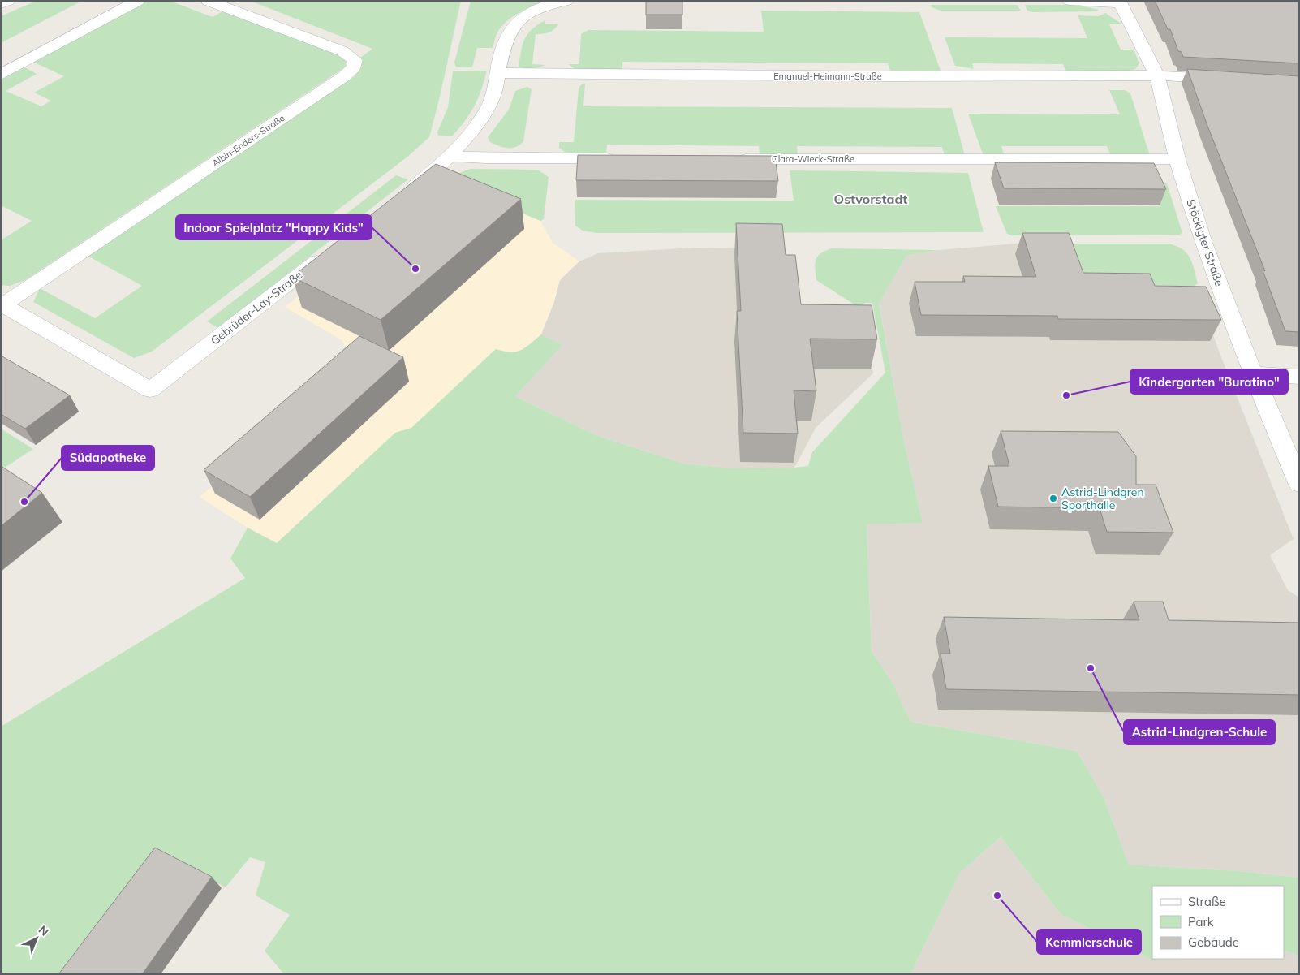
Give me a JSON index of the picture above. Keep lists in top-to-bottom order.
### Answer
{
  "streets": {
    "street": [
      "Emanuel-Heimann-Straße",
      "Albin-Enders-Straße",
      "Clara-Wieck-Straße",
      "Stöckigter Straße",
      "Gebrüder-Lay-Straße"
    ]
  },
  "crossings": [
    ["Emanuel-Heimann-Straße", "Stöckigter Straße"],
    ["Albin-Enders-Straße", "Gebrüder-Lay-Straße"],
    ["Clara-Wieck-Straße", "Stöckigter Straße"]
  ],
  "districts": ["Ostvorstadt"],
  "places": [
    "Indoor Spielplatz \"Happy Kids\"",
    "Kindergarten \"Buratino\"",
    "Astrid-Lindgren Sporthalle",
    "Südapotheke",
    "Astrid-Lindgren-Schule",
    "Kemmlerschule"
  ],
  "legend": ["Straße", "Park", "Gebäude"],
  "north": "top right"
}
